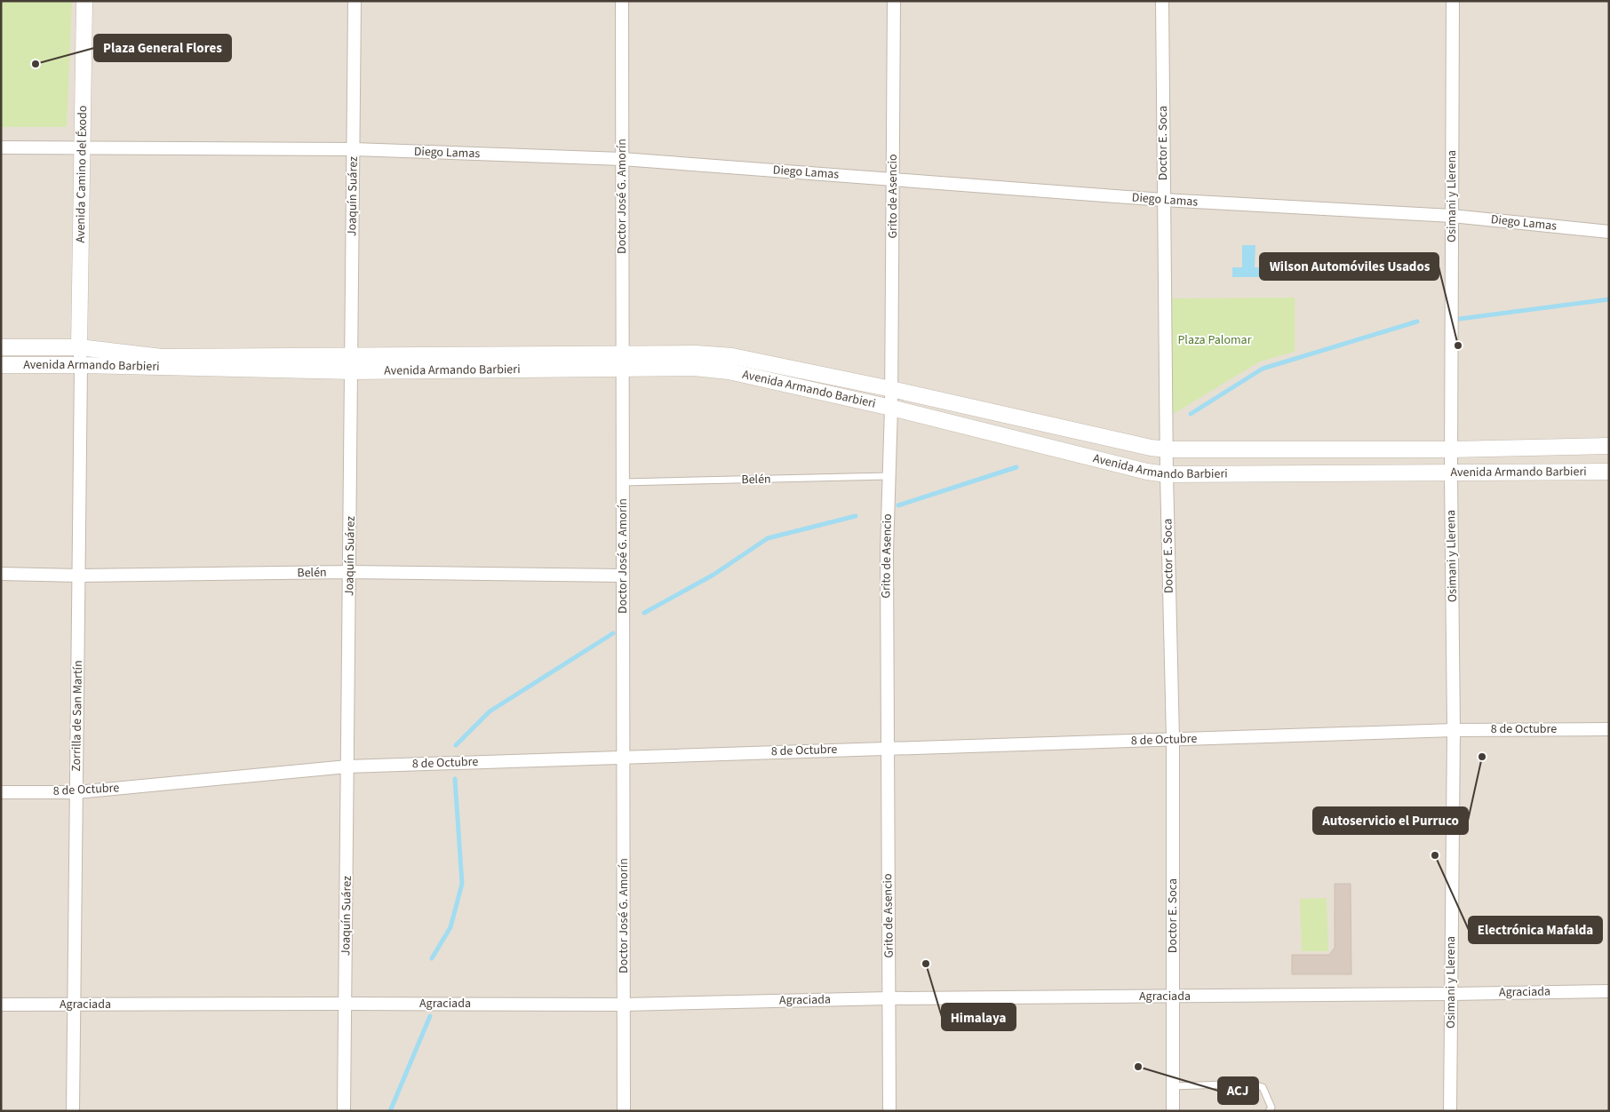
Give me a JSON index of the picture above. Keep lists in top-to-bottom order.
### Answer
{
  "streets": {
    "street": [
      "Doctor E. Soca",
      "Diego Lamas",
      "Avenida Camino del Éxodo",
      "Joaquín Suárez",
      "Doctor José G. Amorín",
      "Grito de Asencio",
      "Osimani y Llerena",
      "Avenida Armando Barbieri",
      "Belén",
      "Zorrilla de San Martín",
      "8 de Octubre",
      "Agraciada"
    ]
  },
  "crossings": [
    ["Doctor E. Soca", "Diego Lamas"],
    ["Doctor E. Soca", "Avenida Armando Barbieri"],
    ["Doctor E. Soca", "8 de Octubre"],
    ["Doctor E. Soca", "Agraciada"],
    ["Diego Lamas", "Avenida Camino del Éxodo"],
    ["Diego Lamas", "Joaquín Suárez"],
    ["Diego Lamas", "Doctor José G. Amorín"],
    ["Diego Lamas", "Grito de Asencio"],
    ["Diego Lamas", "Osimani y Llerena"],
    ["Avenida Camino del Éxodo", "Avenida Armando Barbieri"],
    ["Avenida Camino del Éxodo", "Zorrilla de San Martín"],
    ["Joaquín Suárez", "Avenida Armando Barbieri"],
    ["Joaquín Suárez", "Belén"],
    ["Joaquín Suárez", "8 de Octubre"],
    ["Joaquín Suárez", "Agraciada"],
    ["Doctor José G. Amorín", "Avenida Armando Barbieri"],
    ["Doctor José G. Amorín", "Belén"],
    ["Doctor José G. Amorín", "8 de Octubre"],
    ["Doctor José G. Amorín", "Agraciada"],
    ["Grito de Asencio", "Avenida Armando Barbieri"],
    ["Grito de Asencio", "Belén"],
    ["Grito de Asencio", "8 de Octubre"],
    ["Grito de Asencio", "Agraciada"],
    ["Osimani y Llerena", "Avenida Armando Barbieri"],
    ["Osimani y Llerena", "8 de Octubre"],
    ["Osimani y Llerena", "Agraciada"],
    ["Avenida Armando Barbieri", "Zorrilla de San Martín"],
    ["Belén", "Zorrilla de San Martín"],
    ["Zorrilla de San Martín", "8 de Octubre"],
    ["Zorrilla de San Martín", "Agraciada"]
  ],
  "parks": ["Plaza Palomar"],
  "places": [
    "Plaza General Flores",
    "Wilson Automóviles Usados",
    "Autoservicio el Purruco",
    "Electrónica Mafalda",
    "Himalaya",
    "ACJ"
  ]
}
